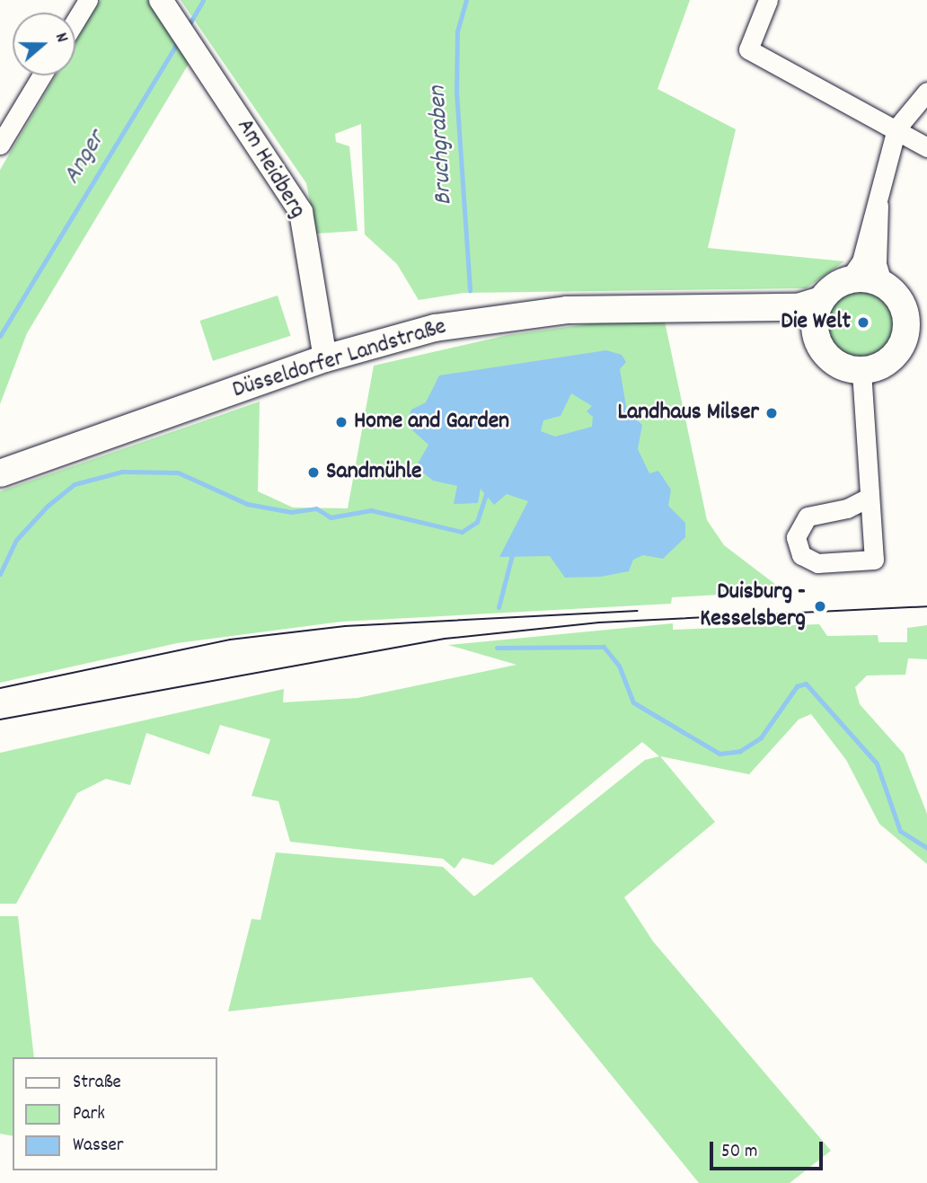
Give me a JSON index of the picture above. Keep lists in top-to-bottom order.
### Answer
{
  "streets": {
    "main road": ["Düsseldorfer Landstraße"],
    "street": ["Am Heidberg"]
  },
  "crossings": [
    ["Am Heidberg", "Düsseldorfer Landstraße"]
  ],
  "water": ["Bruchgraben", "Anger"],
  "places": [
    "Die Welt",
    "Landhaus Milser",
    "Home and Garden",
    "Sandmühle",
    "Duisburg - Kesselsberg"
  ],
  "legend": ["Straße", "Park", "Wasser"],
  "scale_bar": "50 m",
  "north": "right"
}
